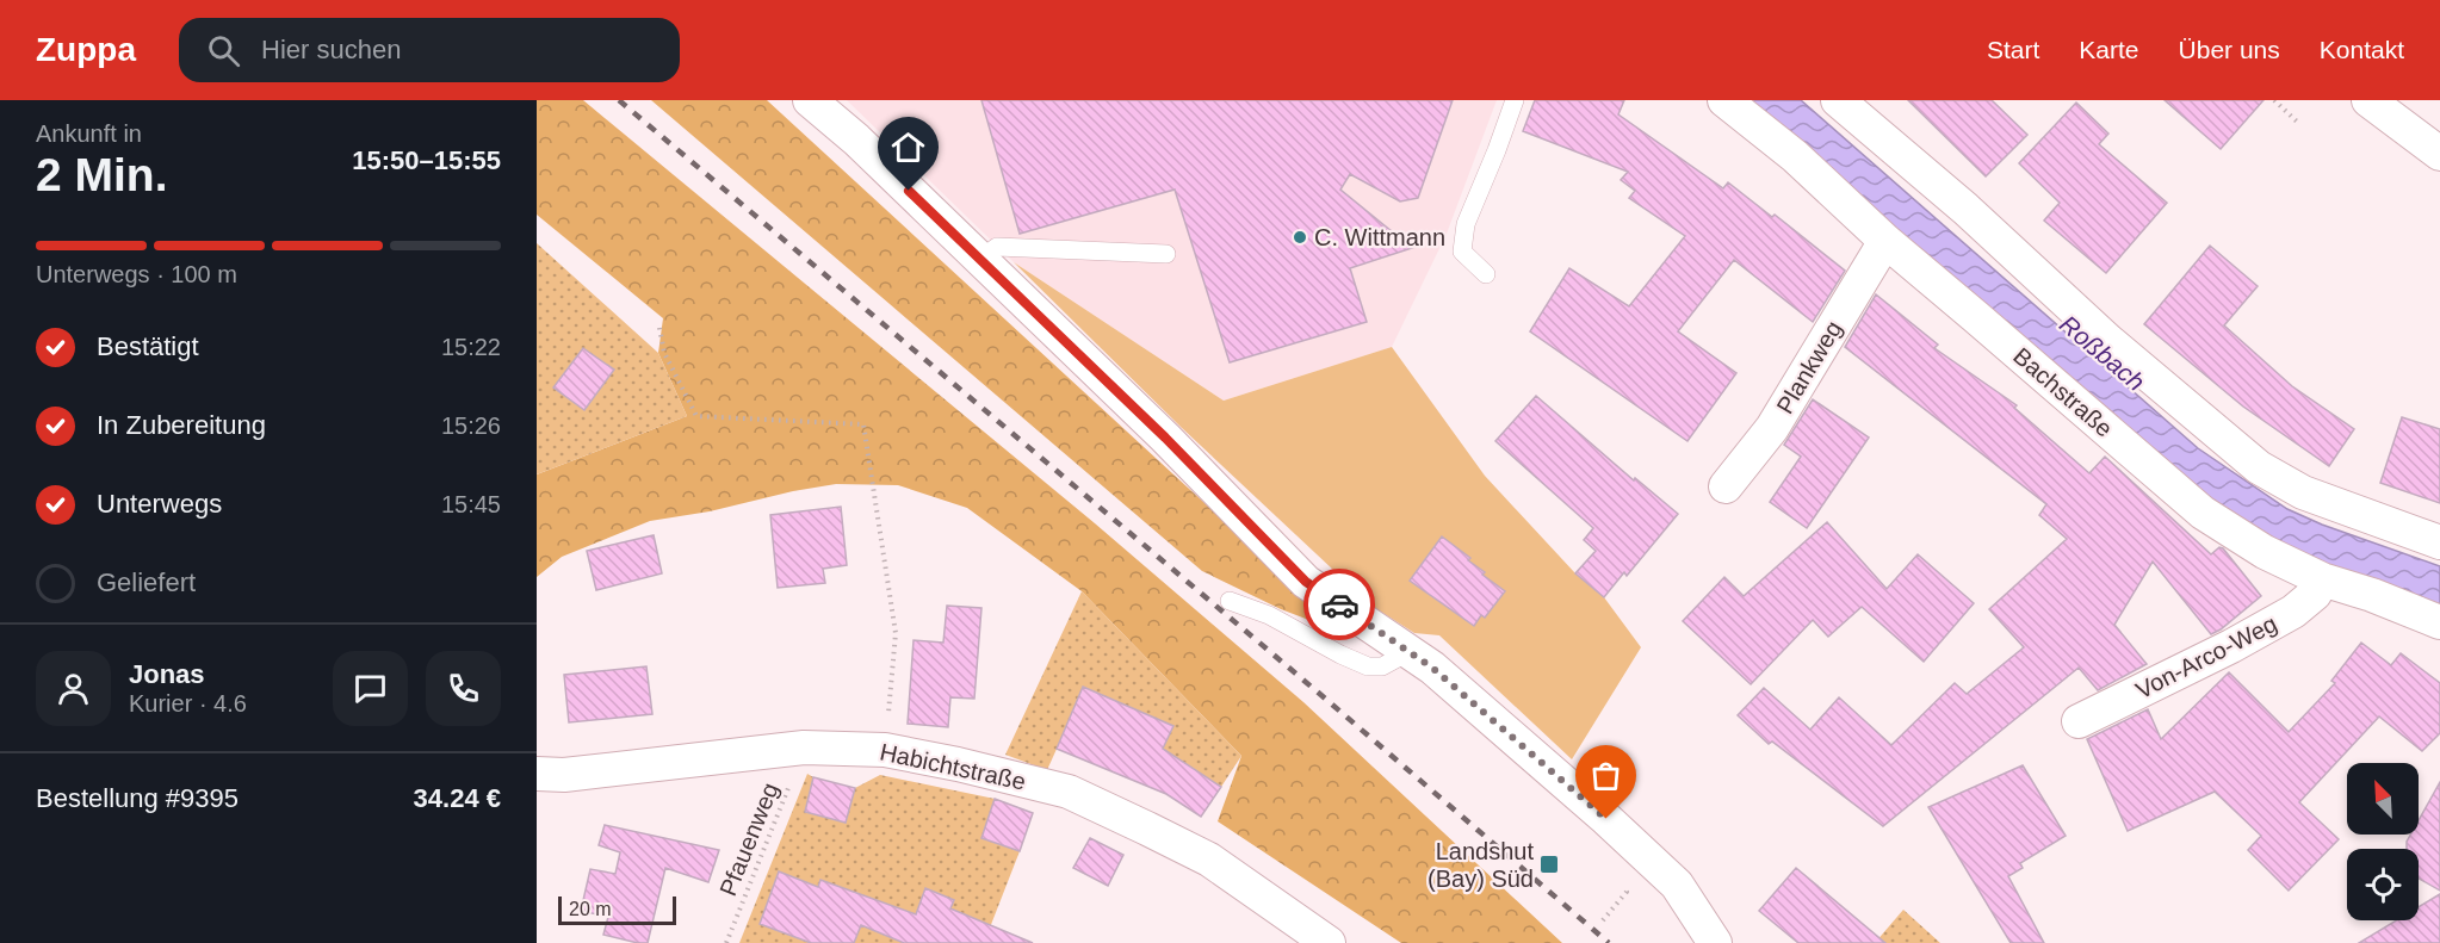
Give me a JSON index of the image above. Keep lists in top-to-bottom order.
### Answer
{
  "streets": {
    "street": [
      "Plankweg",
      "Bachstraße",
      "Von-Arco-Weg",
      "Habichtstraße"
    ],
    "path": ["Pfauenweg"]
  },
  "crossings": [
    ["Plankweg", "Bachstraße"],
    ["Bachstraße", "Von-Arco-Weg"],
    ["Habichtstraße", "Pfauenweg"]
  ],
  "water": ["Roßbach"],
  "places": {
    "other": ["C. Wittmann"],
    "transit": ["Landshut (Bay) Süd"]
  },
  "scale_bar": "20 m",
  "north": "top left",
  "page": {
    "header": "Zuppa",
    "search": "Hier suchen",
    "nav": [
      "Start",
      "Karte",
      "Über uns",
      "Kontakt"
    ],
    "heading": ["2 Min.", "Ankunft in", "15:50–15:55"],
    "panel": [
      "Jonas",
      "Kurier · 4.6",
      "Bestellung #9395",
      "34.24 €"
    ],
    "bar": "Unterwegs · 100 m",
    "list": [
      ["Bestätigt", "15:22"],
      ["In Zubereitung", "15:26"],
      ["Unterwegs", "15:45"],
      "Geliefert"
    ],
    "scale": "20 m"
  }
}
